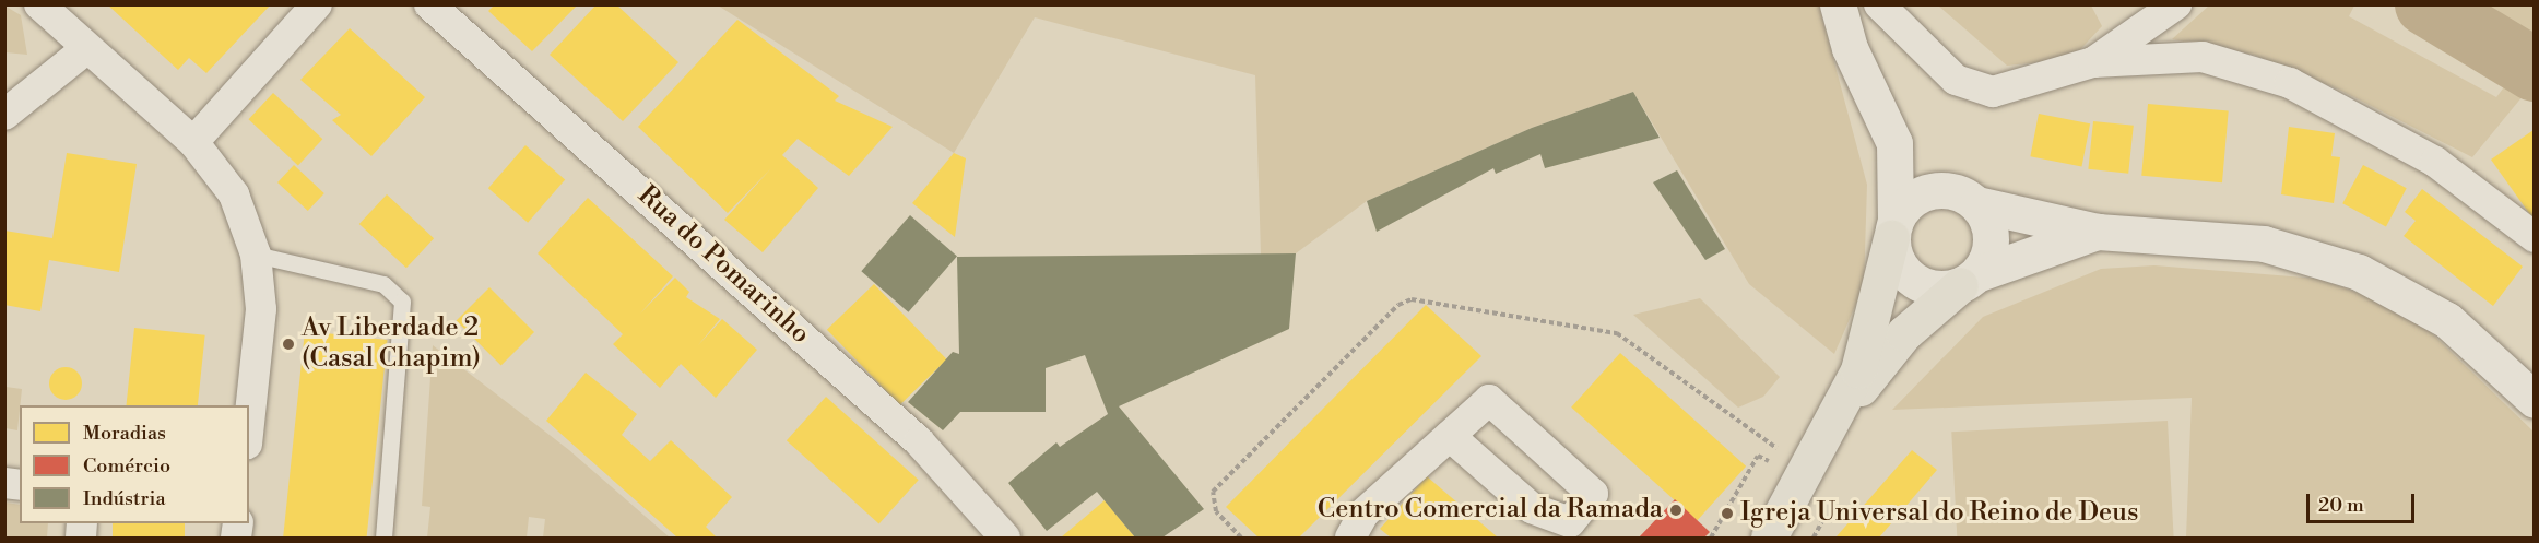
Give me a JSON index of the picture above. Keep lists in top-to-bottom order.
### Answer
{
  "streets": {
    "street": ["Rua do Pomarinho"]
  },
  "places": ["Av Liberdade 2 (Casal Chapim)", "Centro Comercial da Ramada", "Igreja Universal do Reino de Deus"],
  "legend": ["Moradias", "Comércio", "Indústria"],
  "scale_bar": "20 m"
}
